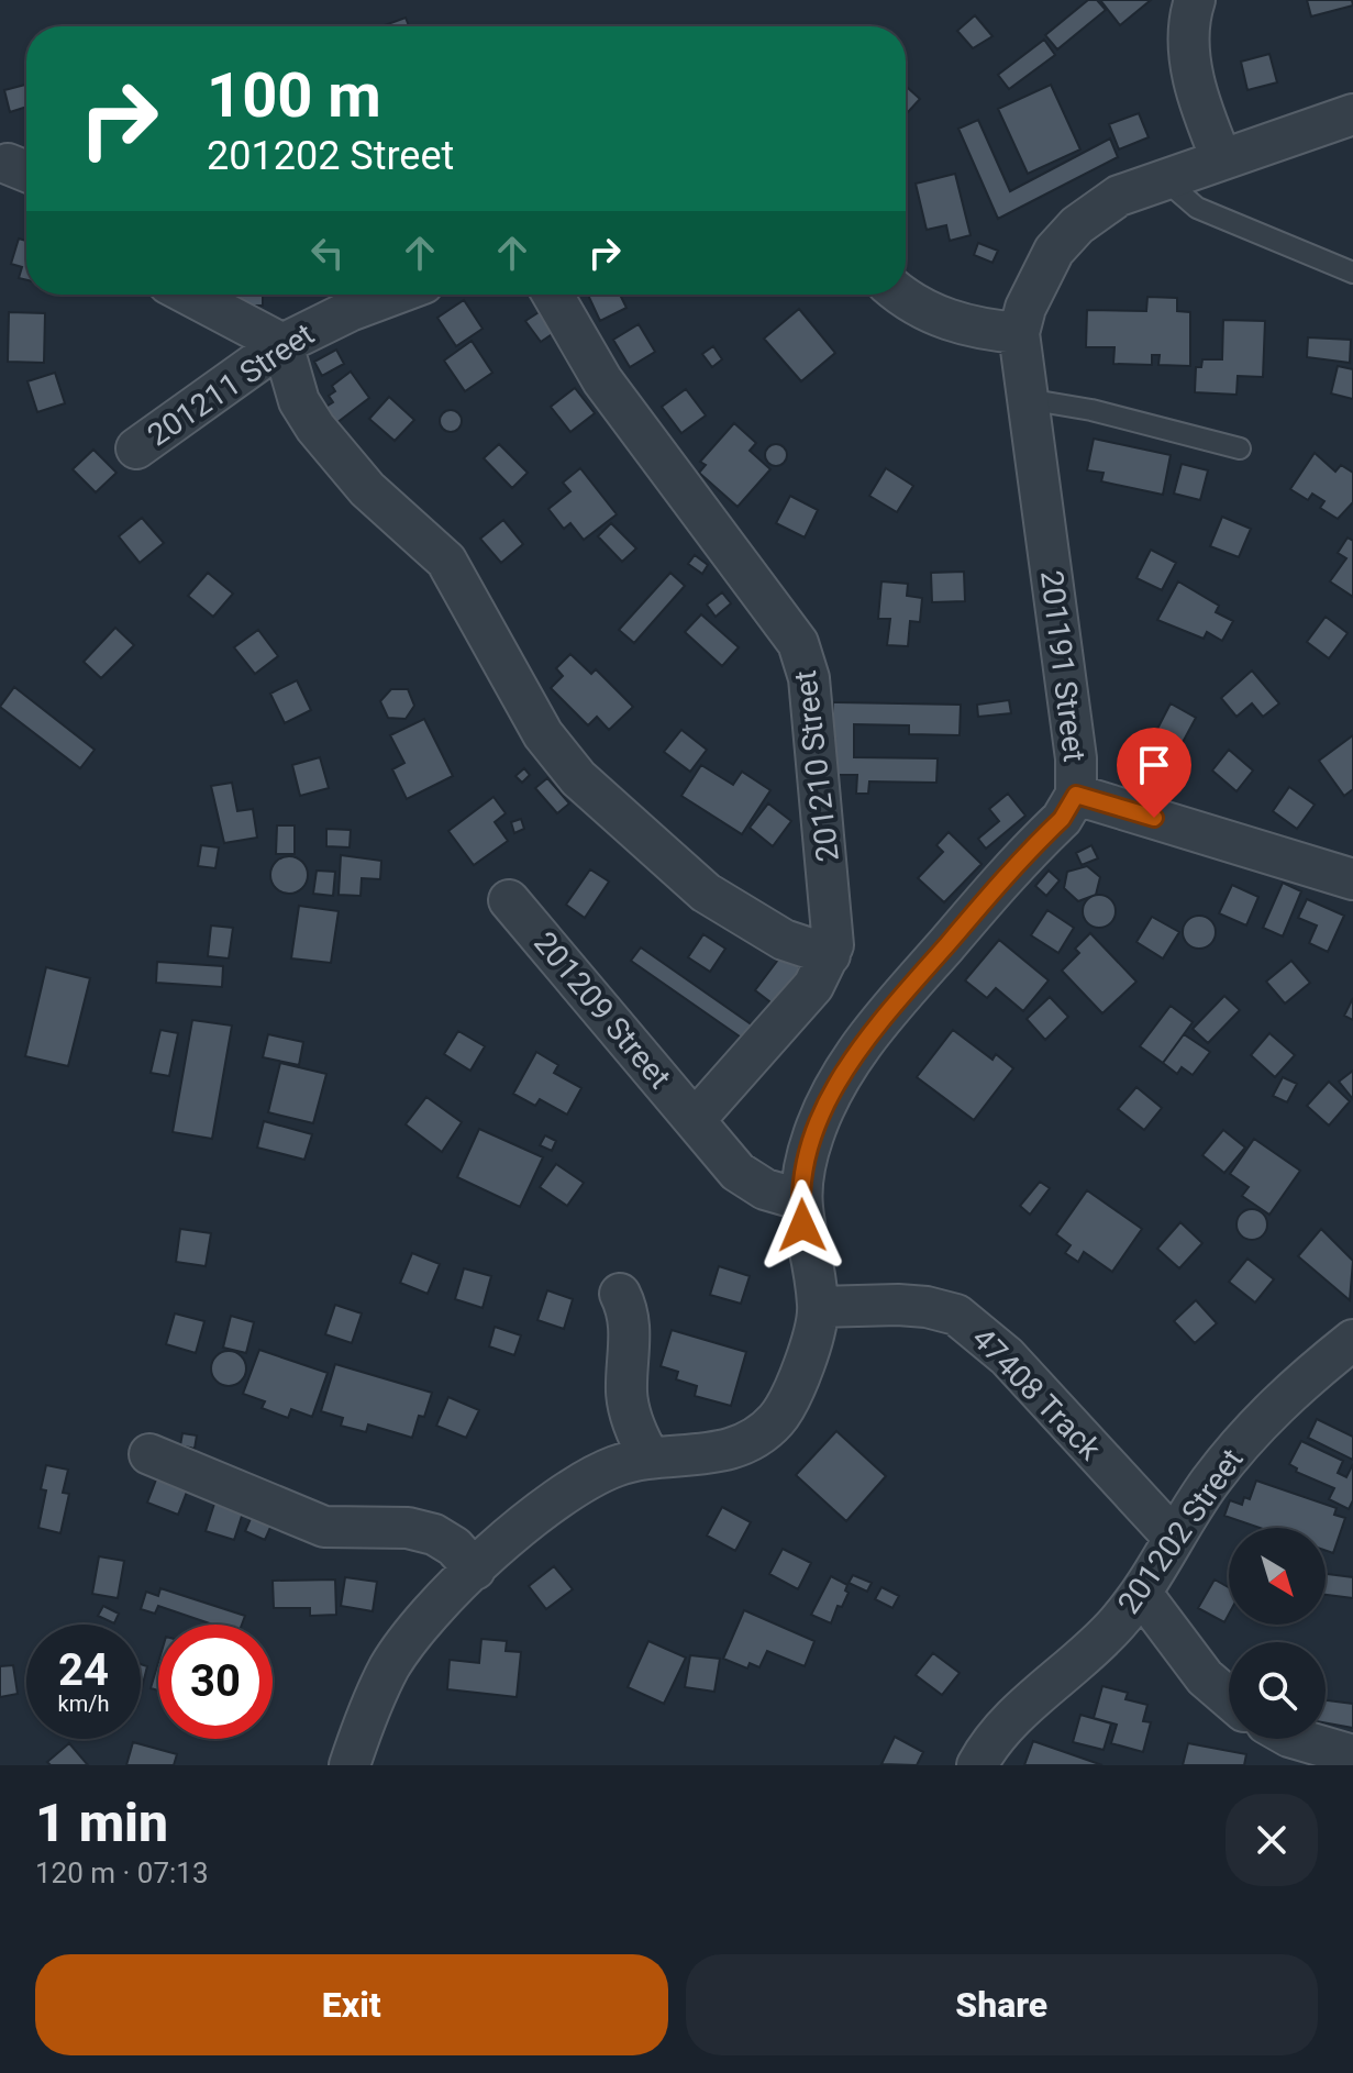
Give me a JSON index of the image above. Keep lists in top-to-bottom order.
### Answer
{
  "streets": {
    "street": [
      "201211 Street",
      "201191 Street",
      "201210 Street",
      "201209 Street",
      "47408 Track",
      "201202 Street"
    ]
  },
  "crossings": [
    ["201191 Street", "201209 Street"],
    ["201191 Street", "47408 Track"],
    ["201210 Street", "201209 Street"],
    ["47408 Track", "201202 Street"]
  ],
  "north": "bottom right",
  "page": {
    "turn": ["100 m", "201202 Street"],
    "speed": "24 km/h",
    "limit": "30",
    "heading": ["1 min", "120 m · 07:13"],
    "buttons": ["Exit", "Share"]
  }
}
